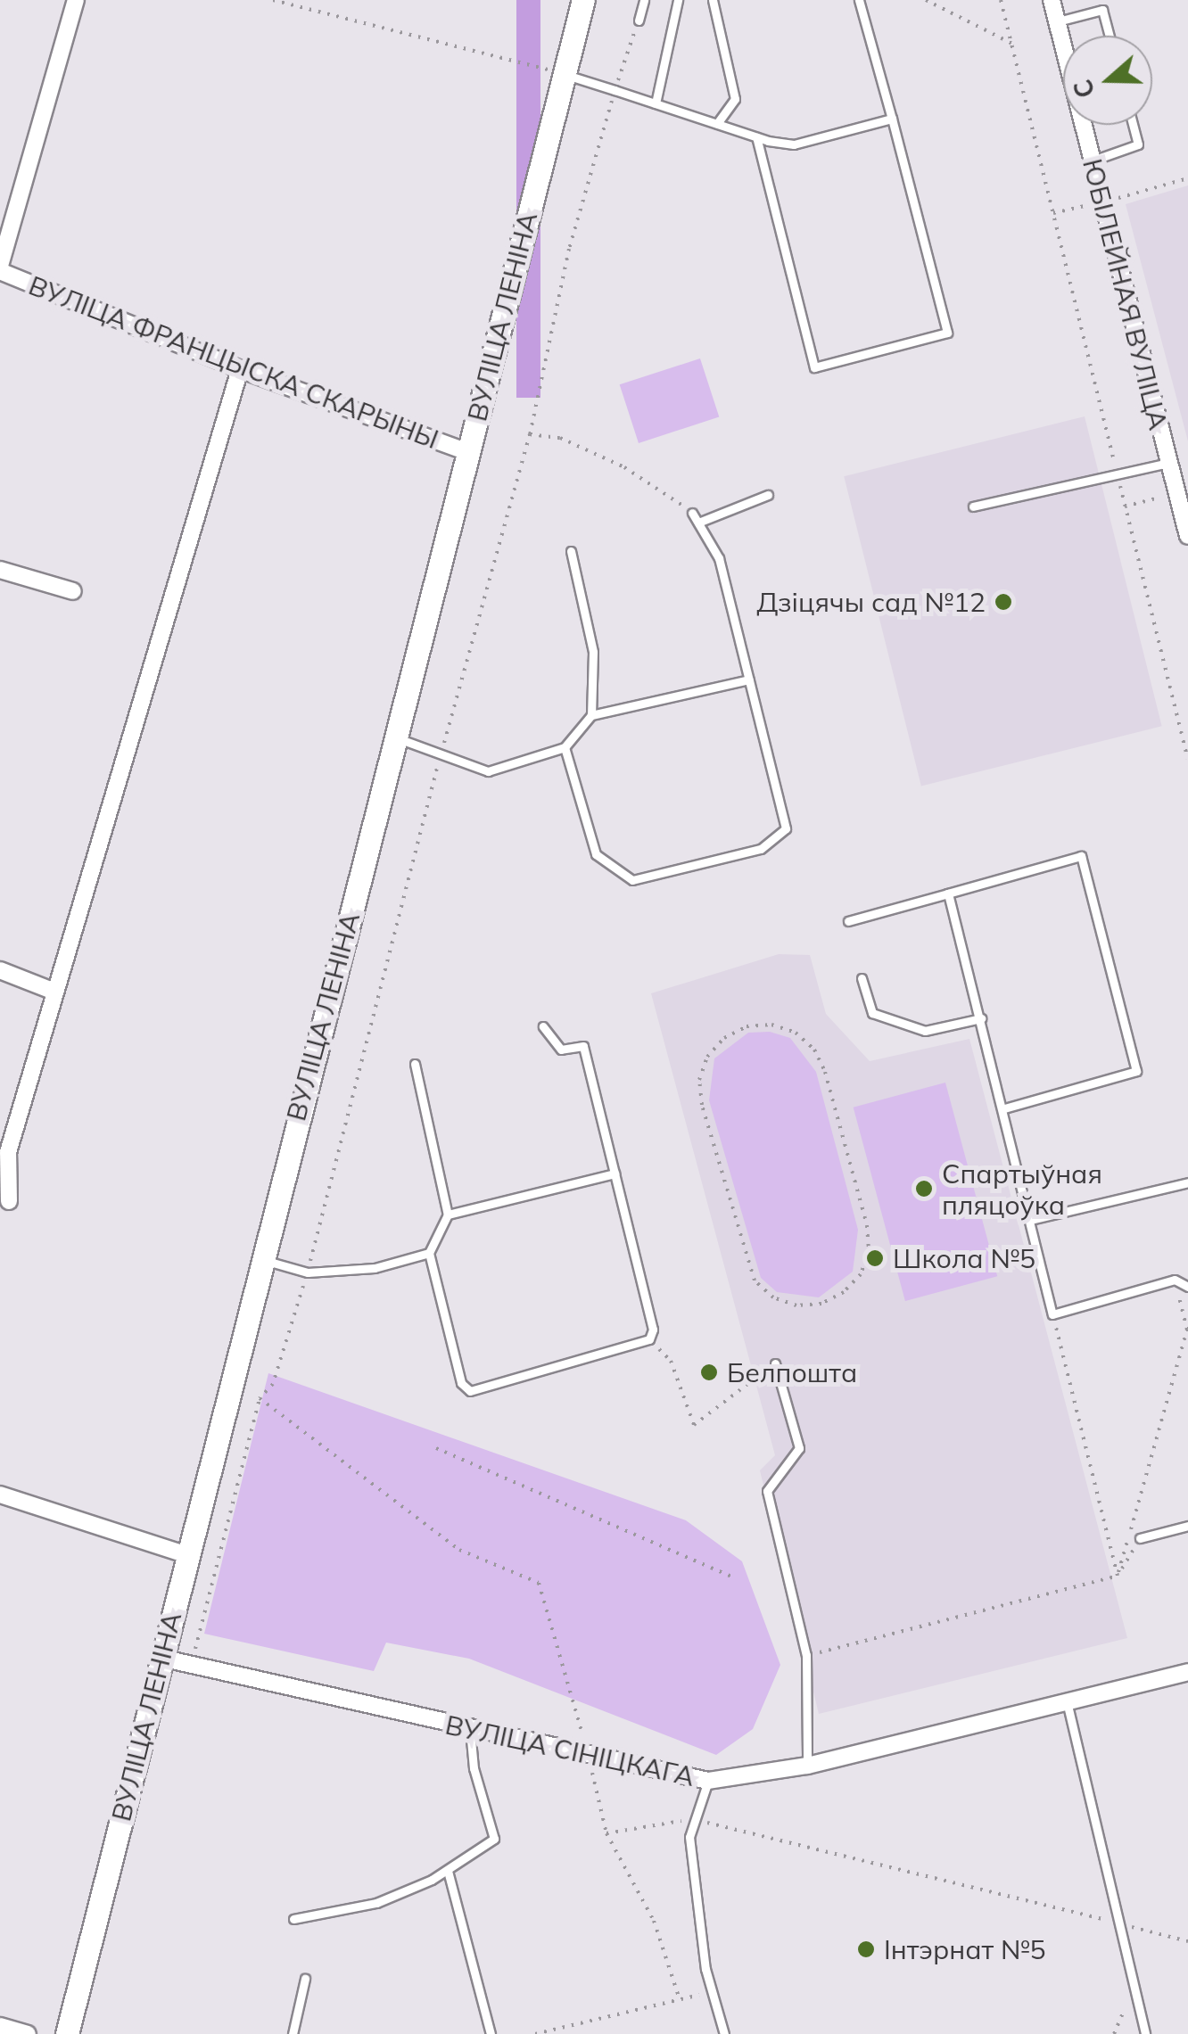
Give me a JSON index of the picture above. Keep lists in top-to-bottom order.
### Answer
{
  "streets": {
    "main road": ["ВУЛІЦА ЛЕНІНА"],
    "street": ["ЮБІЛЕЙНАЯ ВУЛІЦА", "ВУЛІЦА ФРАНЦЫСКА СКАРЫНЫ", "ВУЛІЦА СІНІЦКАГА"]
  },
  "crossings": [
    ["ВУЛІЦА ЛЕНІНА", "ВУЛІЦА ФРАНЦЫСКА СКАРЫНЫ"],
    ["ВУЛІЦА ЛЕНІНА", "ВУЛІЦА СІНІЦКАГА"]
  ],
  "places": [
    "Дзіцячы сад №12",
    "Спартыўная пляцоўка",
    "Школа №5",
    "Белпошта",
    "Інтэрнат №5"
  ],
  "north": "left"
}
